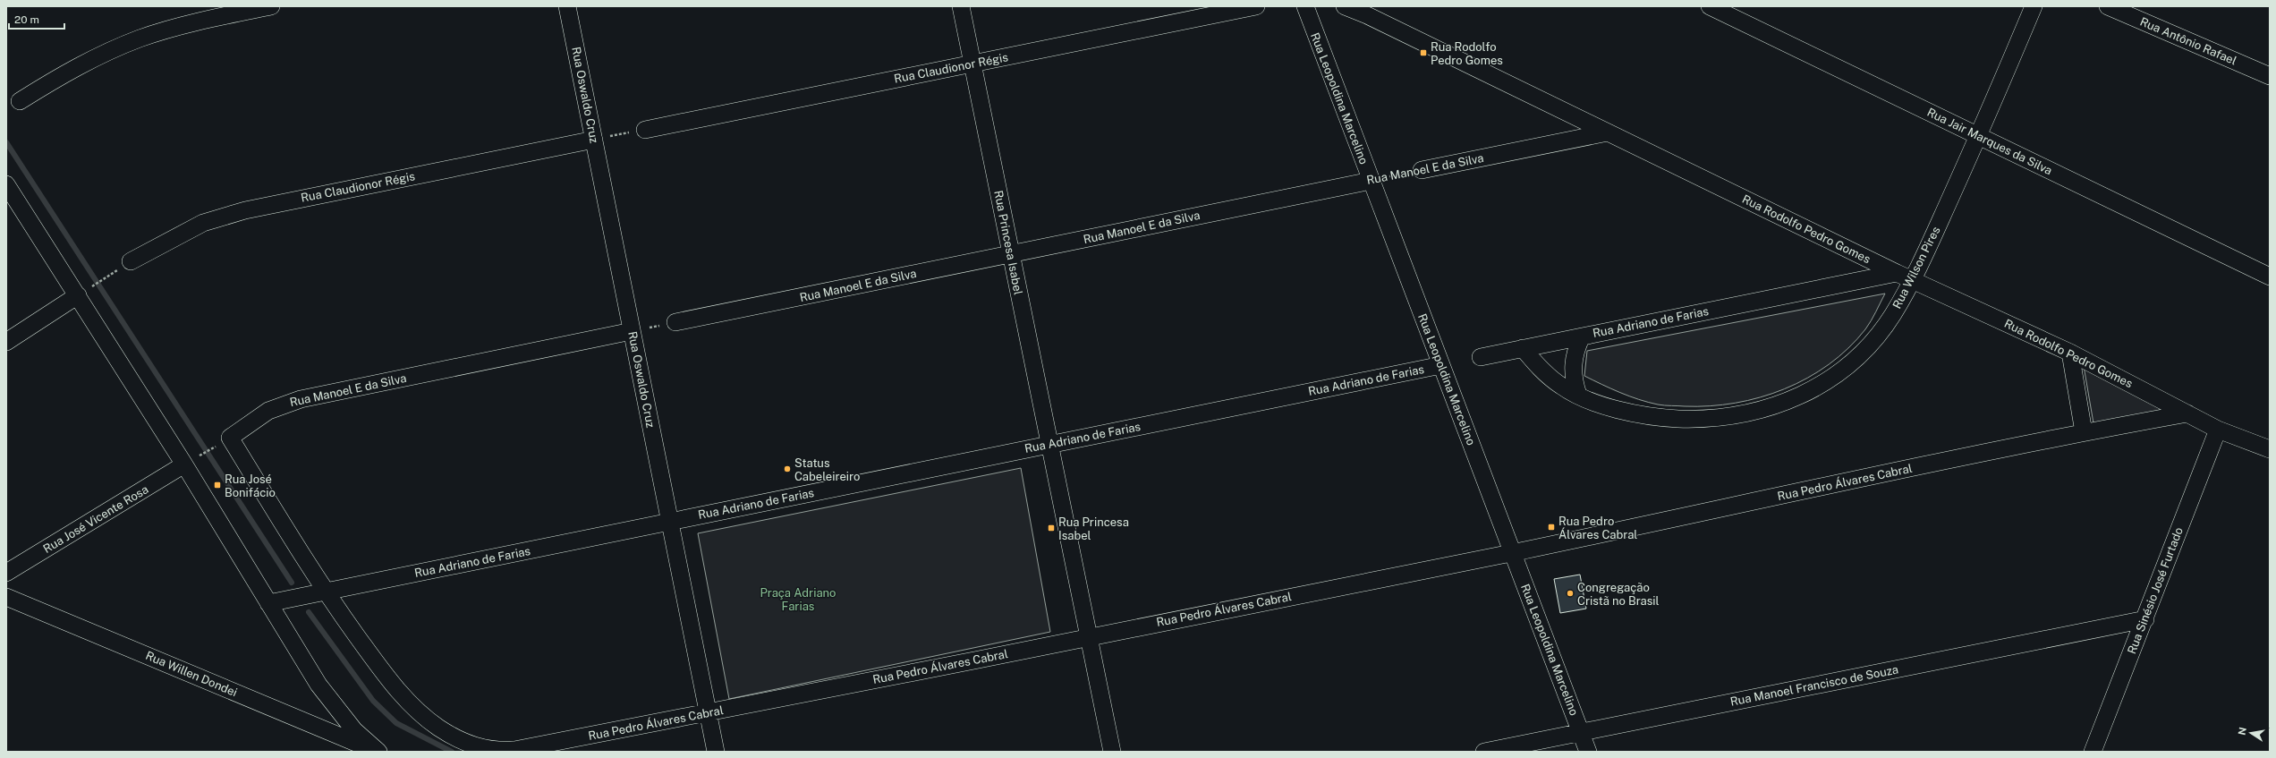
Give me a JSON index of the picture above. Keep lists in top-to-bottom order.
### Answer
{
  "streets": {
    "street": [
      "Rua Antônio Rafael",
      "Rua Claudionor Régis",
      "Rua Oswaldo Cruz",
      "Rua Leopoldina Marcelino",
      "Rua Jair Marques da Silva",
      "Rua Manoel E da Silva",
      "Rua Rodolfo Pedro Gomes",
      "Rua Princesa Isabel",
      "Rua Wilson Pires",
      "Rua Adriano de Farias",
      "Rua Pedro Álvares Cabral",
      "Rua José Vicente Rosa",
      "Rua Sinésio José Furtado",
      "Rua Willen Dondei",
      "Rua Manoel Francisco de Souza"
    ]
  },
  "crossings": [
    ["Rua Claudionor Régis", "Rua Oswaldo Cruz"],
    ["Rua Claudionor Régis", "Rua Princesa Isabel"],
    ["Rua Oswaldo Cruz", "Rua Manoel E da Silva"],
    ["Rua Oswaldo Cruz", "Rua Adriano de Farias"],
    ["Rua Oswaldo Cruz", "Rua Pedro Álvares Cabral"],
    ["Rua Leopoldina Marcelino", "Rua Manoel E da Silva"],
    ["Rua Leopoldina Marcelino", "Rua Adriano de Farias"],
    ["Rua Leopoldina Marcelino", "Rua Pedro Álvares Cabral"],
    ["Rua Leopoldina Marcelino", "Rua Manoel Francisco de Souza"],
    ["Rua Jair Marques da Silva", "Rua Wilson Pires"],
    ["Rua Manoel E da Silva", "Rua Rodolfo Pedro Gomes"],
    ["Rua Manoel E da Silva", "Rua Princesa Isabel"],
    ["Rua Rodolfo Pedro Gomes", "Rua Wilson Pires"],
    ["Rua Rodolfo Pedro Gomes", "Rua Adriano de Farias"],
    ["Rua Rodolfo Pedro Gomes", "Rua Pedro Álvares Cabral"],
    ["Rua Rodolfo Pedro Gomes", "Rua Sinésio José Furtado"],
    ["Rua Princesa Isabel", "Rua Adriano de Farias"],
    ["Rua Princesa Isabel", "Rua Pedro Álvares Cabral"],
    ["Rua Wilson Pires", "Rua Adriano de Farias"],
    ["Rua Adriano de Farias", "Rua Pedro Álvares Cabral"],
    ["Rua Sinésio José Furtado", "Rua Manoel Francisco de Souza"]
  ],
  "parks": ["Praça Adriano Farias"],
  "places": {
    "transit": [
      "Rua Rodolfo Pedro Gomes",
      "Rua José Bonifácio",
      "Rua Pedro Álvares Cabral",
      "Rua Princesa Isabel"
    ],
    "other": ["Status Cabeleireiro", "Congregação Cristã no Brasil"]
  },
  "scale_bar": "20 m",
  "north": "left"
}
